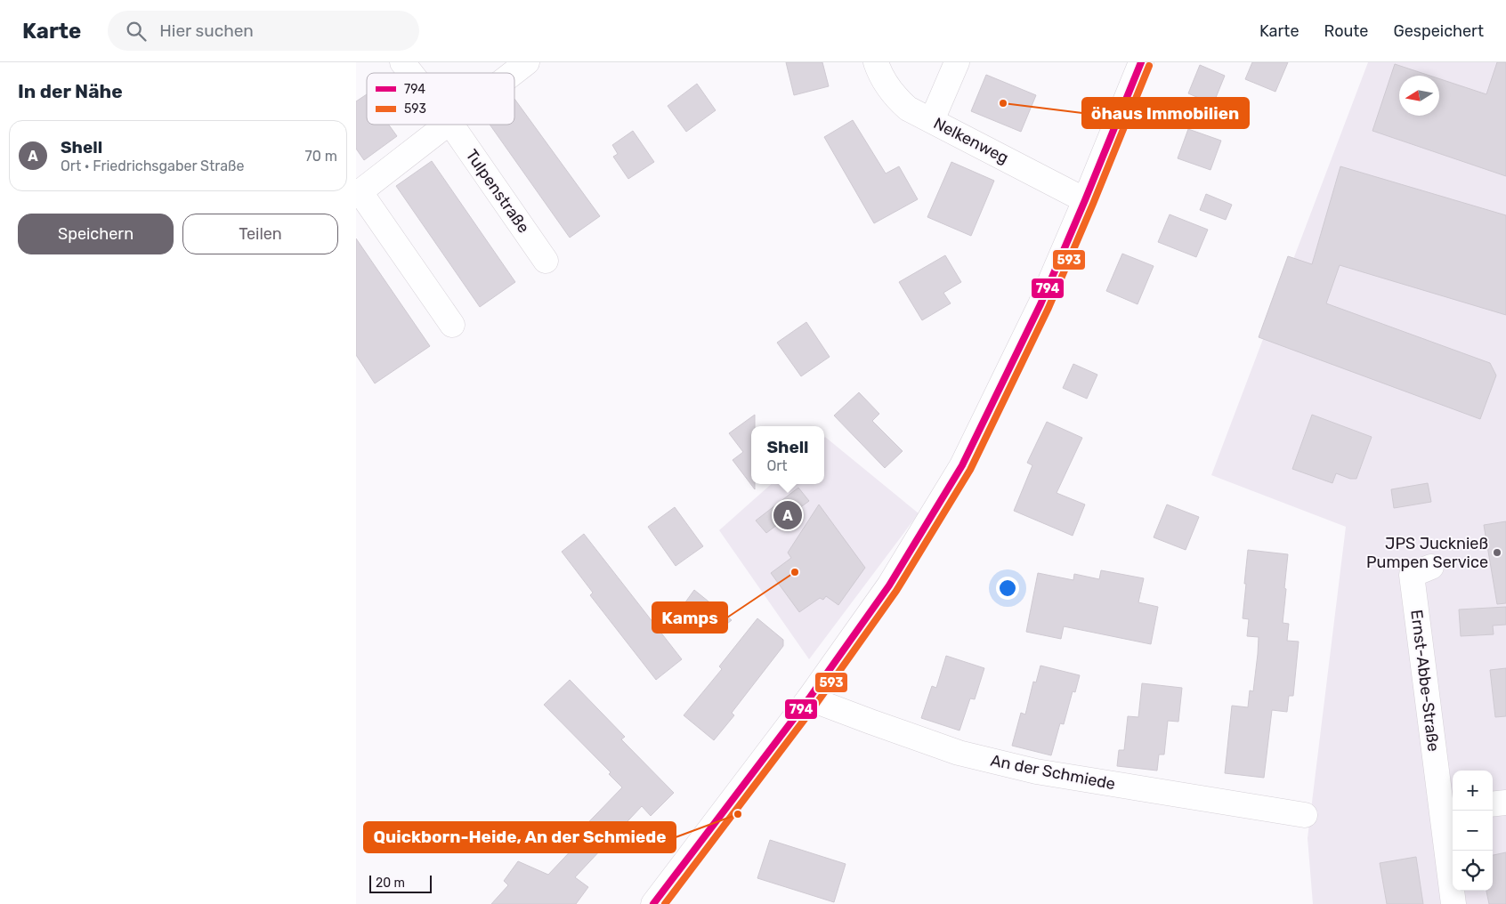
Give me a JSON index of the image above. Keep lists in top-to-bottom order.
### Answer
{
  "streets": {
    "street": [
      "Nelkenweg",
      "Tulpenstraße",
      "Ernst-Abbe-Straße",
      "An der Schmiede"
    ]
  },
  "places": [
    "öhaus Immobilien",
    "JPS Jucknieß Pumpen Service",
    "Kamps",
    "Quickborn-Heide, An der Schmiede"
  ],
  "lines": ["transit line 794", "transit line 593"],
  "legend": ["794", "593"],
  "scale_bar": "20 m",
  "north": "left",
  "page": {
    "header": "Karte",
    "search": "Hier suchen",
    "nav": ["Karte", "Route", "Gespeichert"],
    "heading": "In der Nähe",
    "list": [
      {
        "mark": "A",
        "name": "Shell",
        "note": "Ort · Friedrichsgaber Straße",
        "value": "70 m"
      }
    ],
    "buttons": ["Speichern", "Teilen"],
    "popup": ["Shell", "Ort"],
    "pins": "A",
    "map_buttons": ["+", "−"],
    "scale": "20 m"
  }
}
